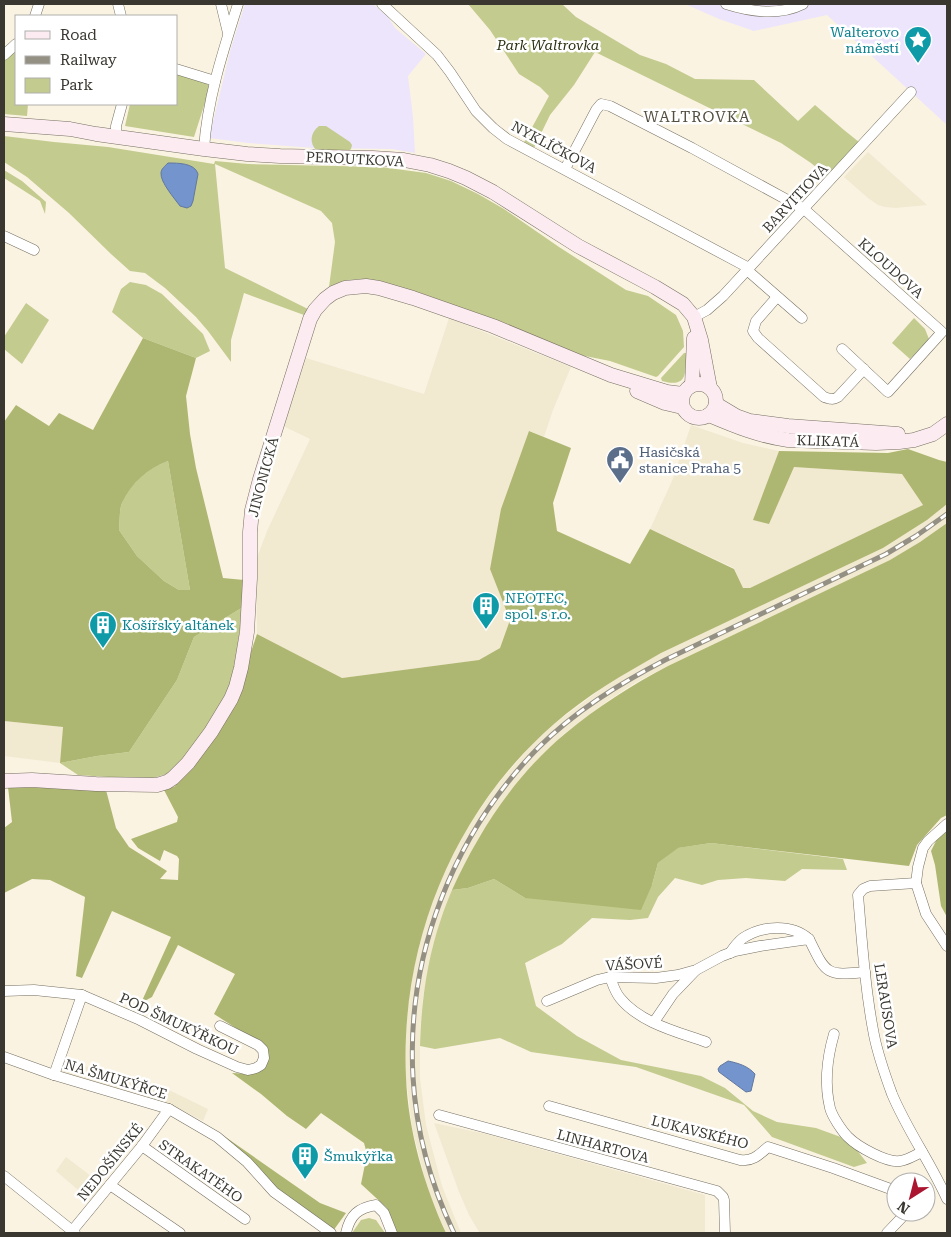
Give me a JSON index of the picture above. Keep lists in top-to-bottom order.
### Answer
{
  "streets": {
    "street": [
      "NYKLÍČKOVA",
      "PEROUTKOVA",
      "BARVITIOVA",
      "KLOUDOVA",
      "KLIKATÁ",
      "JINONICKÁ",
      "VÁŠOVÉ",
      "LERAUSOVA",
      "POD ŠMUKÝŘKOU",
      "NA ŠMUKÝŘCE",
      "LUKAVSKÉHO",
      "LINHARTOVA",
      "NEDOŠÍNSKÉ",
      "STRAKATÉHO"
    ]
  },
  "crossings": [
    ["NYKLÍČKOVA", "BARVITIOVA"],
    ["PEROUTKOVA", "BARVITIOVA"],
    ["PEROUTKOVA", "KLIKATÁ"],
    ["PEROUTKOVA", "JINONICKÁ"],
    ["BARVITIOVA", "KLOUDOVA"],
    ["KLIKATÁ", "JINONICKÁ"],
    ["NA ŠMUKÝŘCE", "NEDOŠÍNSKÉ"],
    ["NEDOŠÍNSKÉ", "STRAKATÉHO"]
  ],
  "districts": ["WALTROVKA"],
  "parks": ["Park Waltrovka"],
  "places": {
    "place": ["Walterovo náměstí"],
    "public building": ["Hasičská stanice Praha 5"],
    "building": ["NEOTEC, spol. s r.o.", "Košířský altánek", "Šmukýřka"]
  },
  "legend": ["Road", "Railway", "Park"],
  "north": "bottom left"
}
